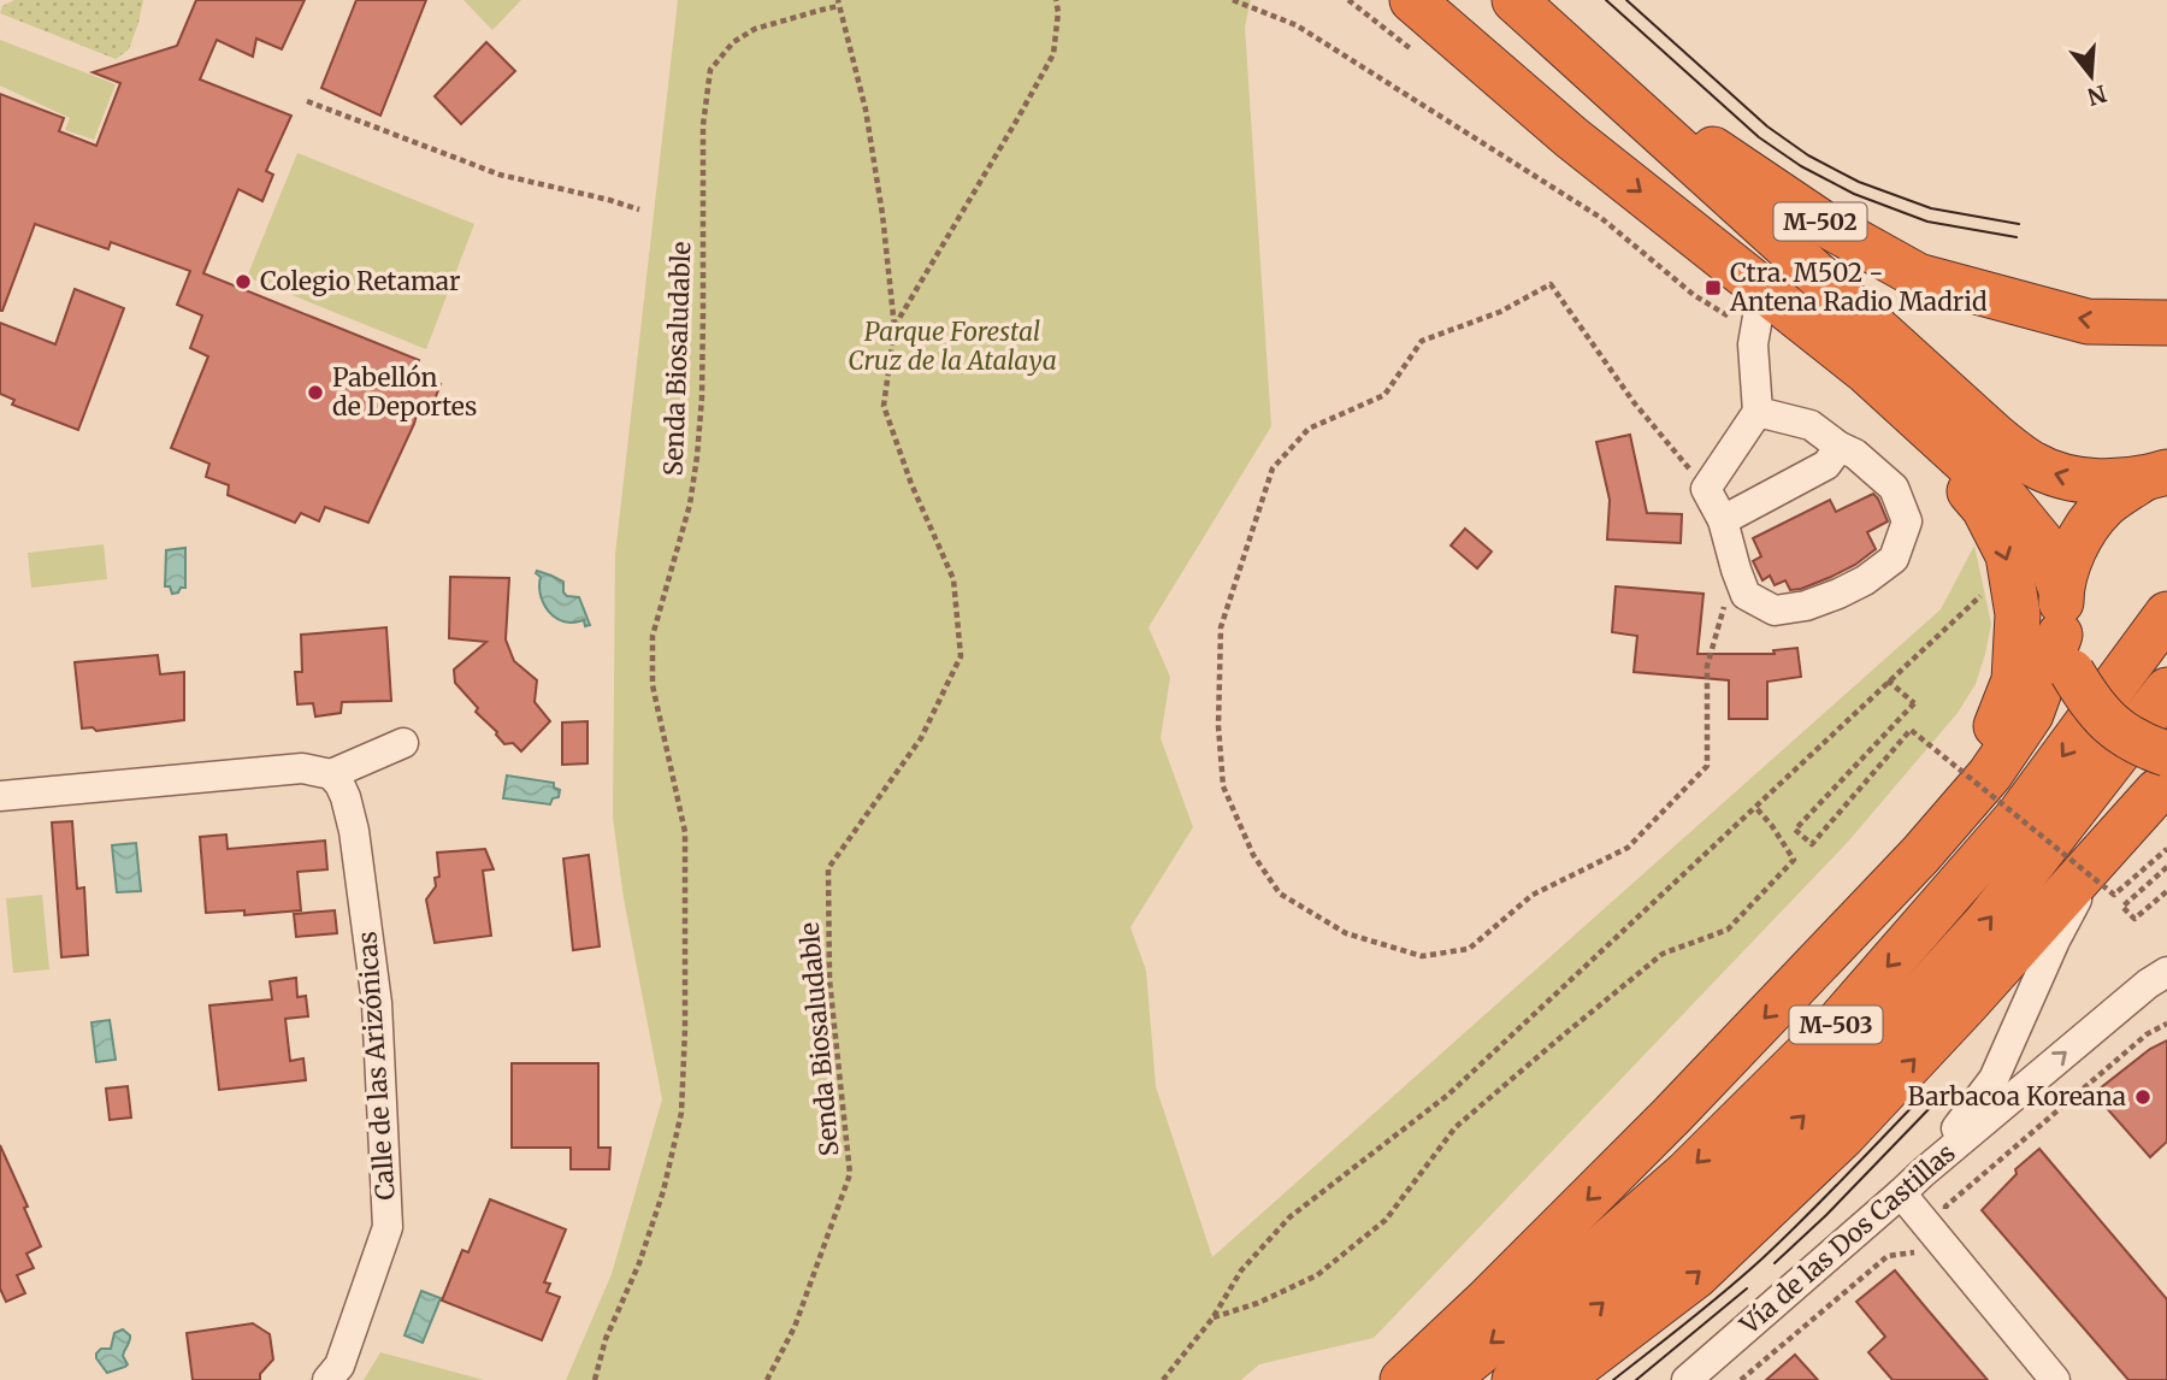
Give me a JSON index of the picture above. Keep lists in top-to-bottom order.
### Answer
{
  "streets": {
    "highway": ["M-502", "M-503"],
    "street": ["Calle de las Arizónicas", "Vía de las Dos Castillas"],
    "path": ["Senda Biosaludable"]
  },
  "crossings": [
    ["M-502", "M-503"]
  ],
  "parks": ["Parque Forestal Cruz de la Atalaya"],
  "places": {
    "other": ["Colegio Retamar", "Pabellón de Deportes", "Barbacoa Koreana"],
    "transit": ["Ctra. M502 - Antena Radio Madrid"]
  },
  "north": "bottom"
}
